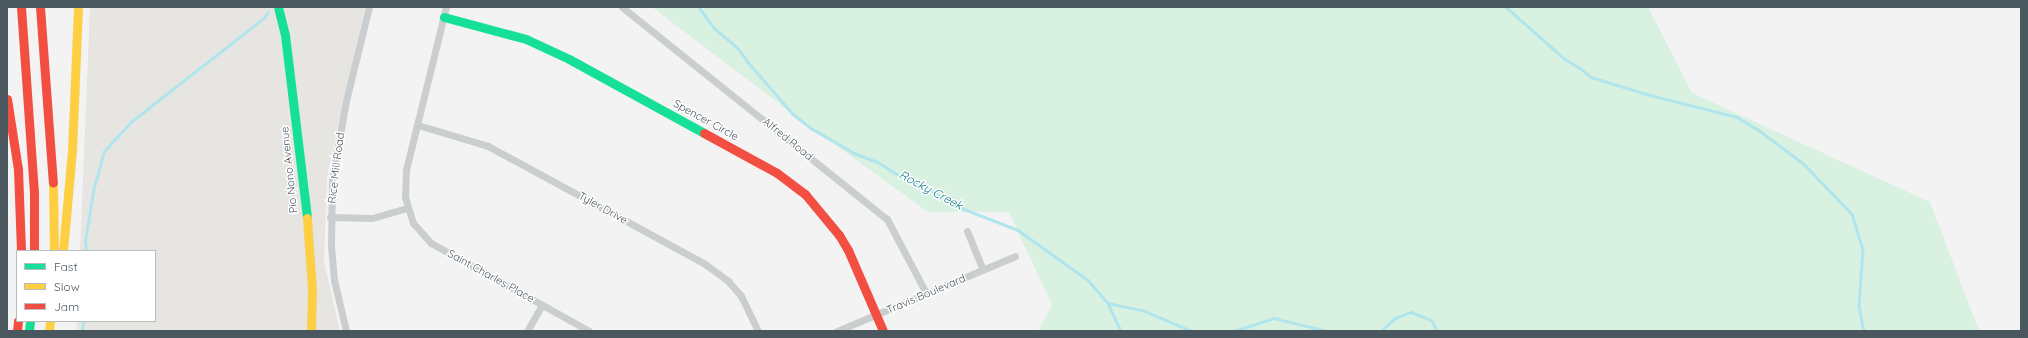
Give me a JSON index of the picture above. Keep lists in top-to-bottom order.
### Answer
{
  "streets": {
    "main road": ["Spencer Circle", "Pio Nono Avenue"],
    "street": [
      "Alfred Road",
      "Rice Mill Road",
      "Tyler Drive",
      "Saint Charles Place",
      "Travis Boulevard"
    ]
  },
  "crossings": [
    ["Spencer Circle", "Saint Charles Place"],
    ["Spencer Circle", "Travis Boulevard"],
    ["Alfred Road", "Travis Boulevard"],
    ["Tyler Drive", "Saint Charles Place"]
  ],
  "water": ["Rocky Creek"],
  "legend": ["Fast", "Slow", "Jam"]
}
